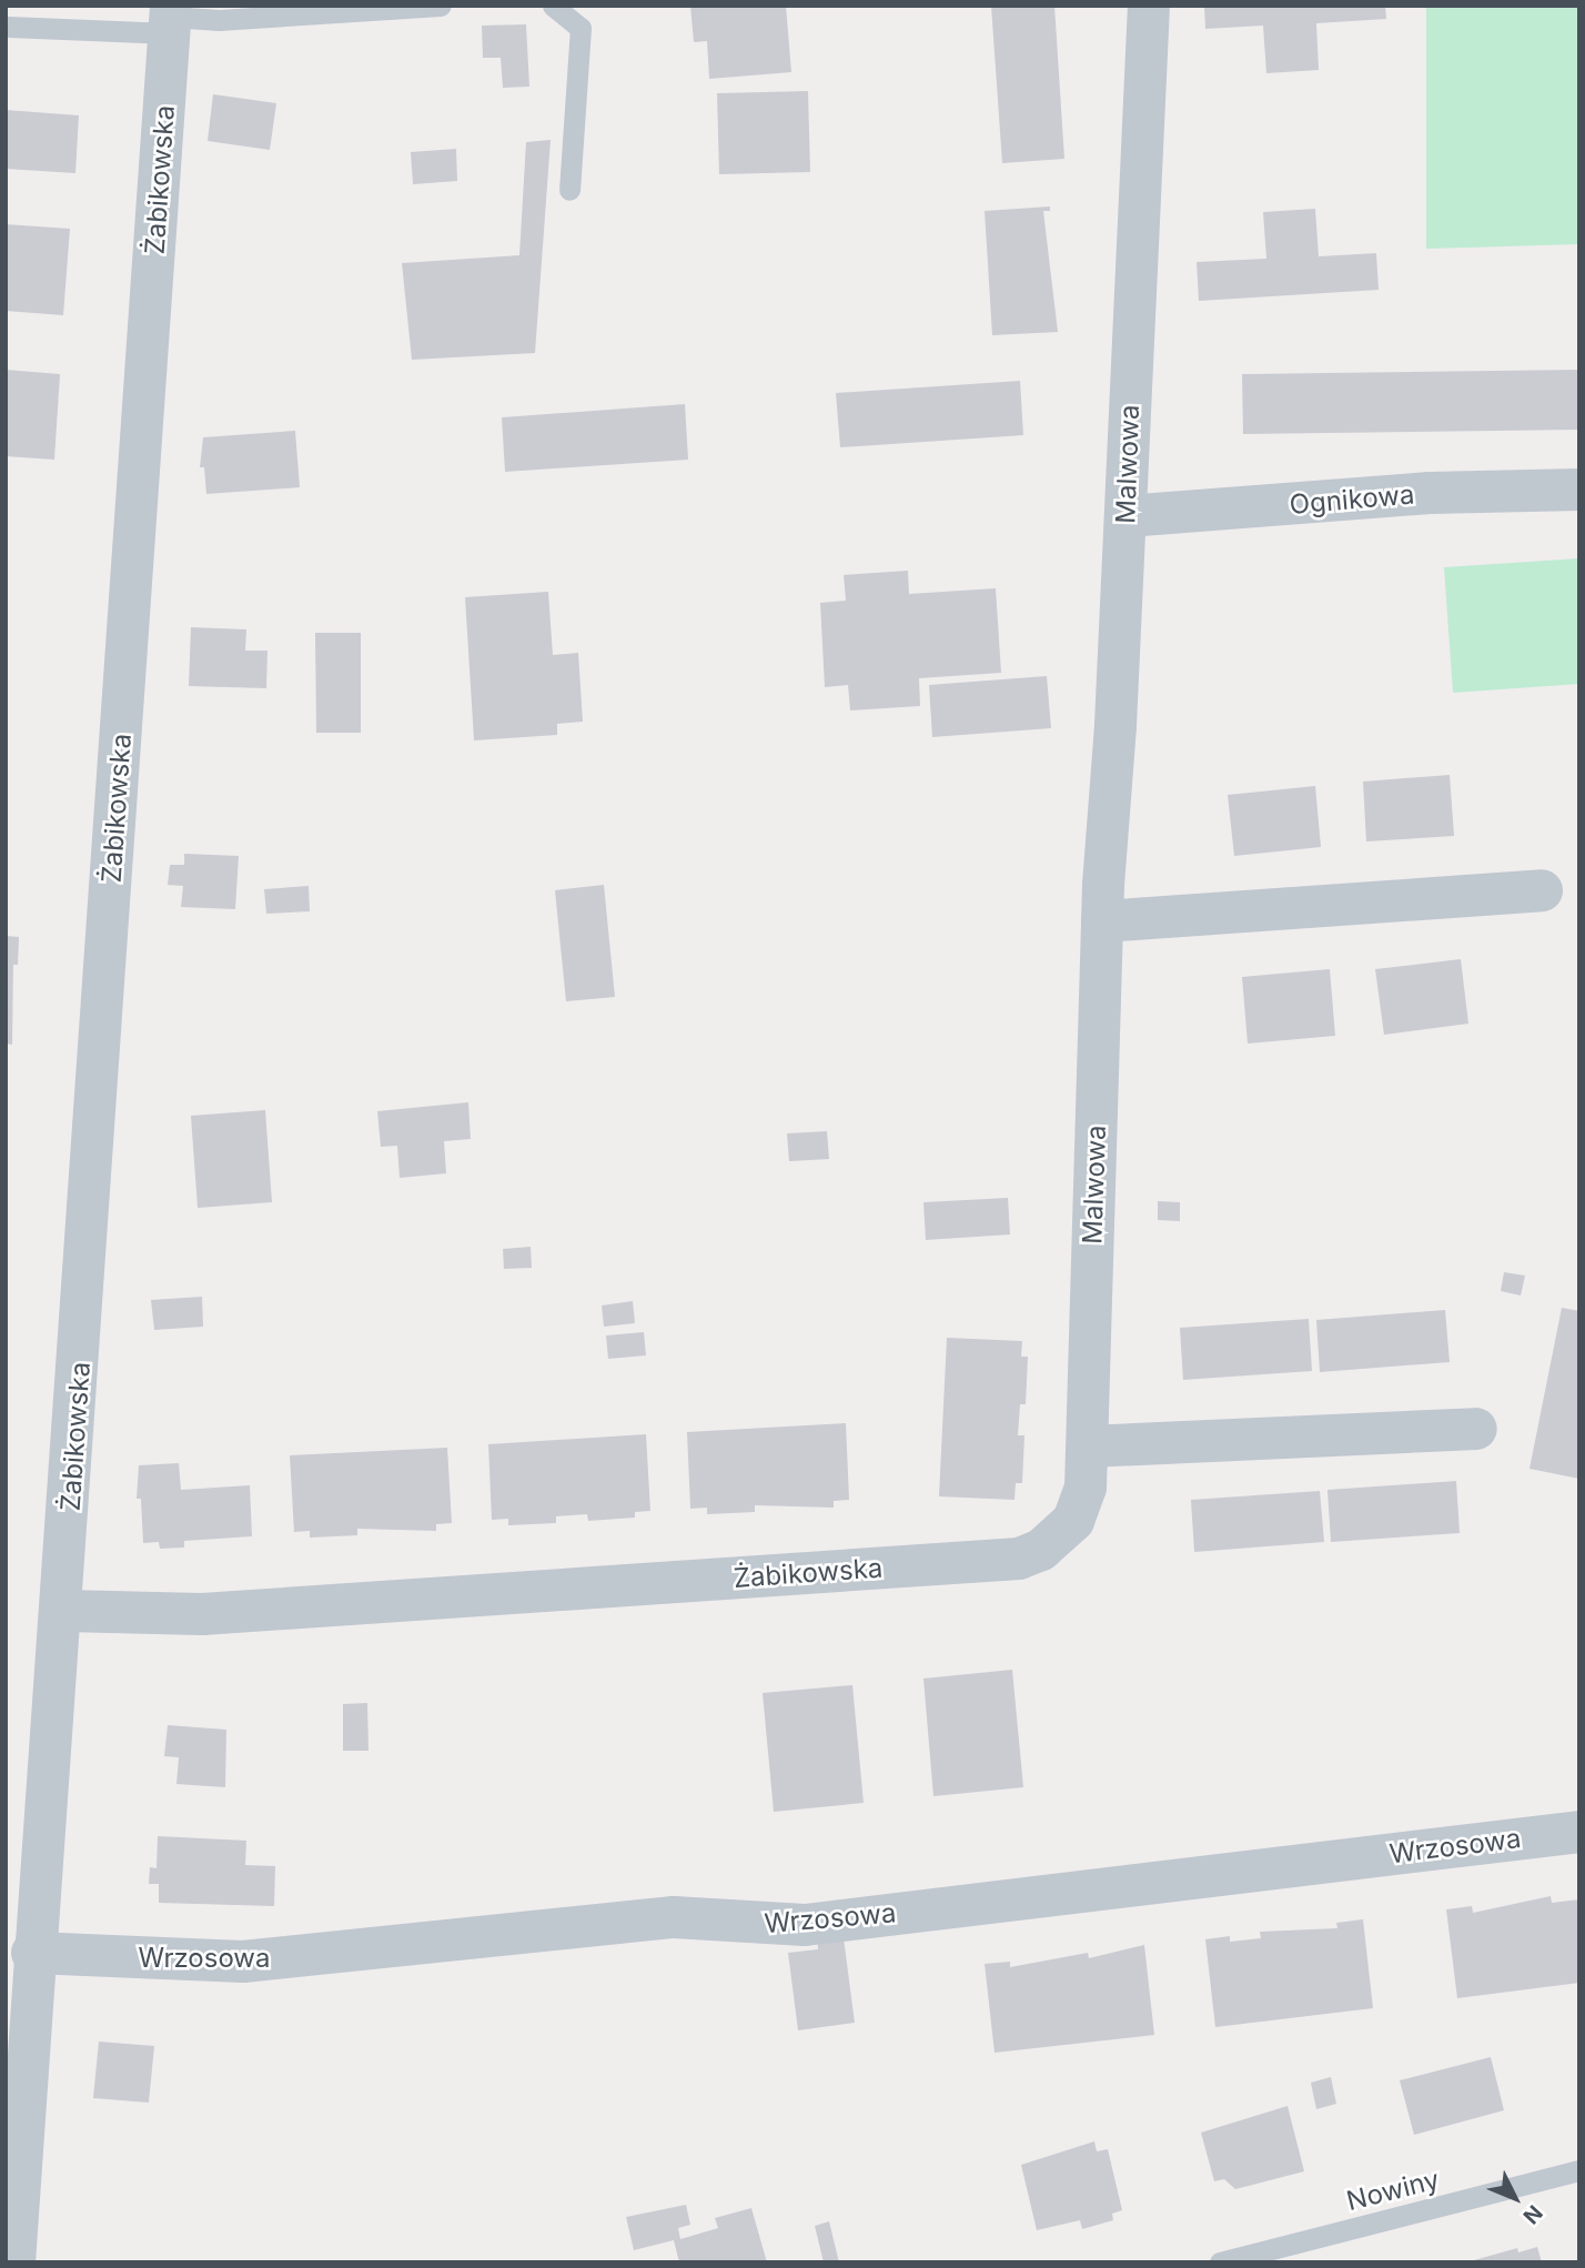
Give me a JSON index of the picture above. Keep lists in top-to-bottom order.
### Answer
{
  "streets": {
    "street": [
      "Żabikowska",
      "Malwowa",
      "Ognikowa",
      "Wrzosowa"
    ],
    "lane": ["Nowiny"]
  },
  "crossings": [
    ["Żabikowska", "Malwowa"],
    ["Żabikowska", "Wrzosowa"],
    ["Malwowa", "Ognikowa"]
  ],
  "north": "bottom right"
}
